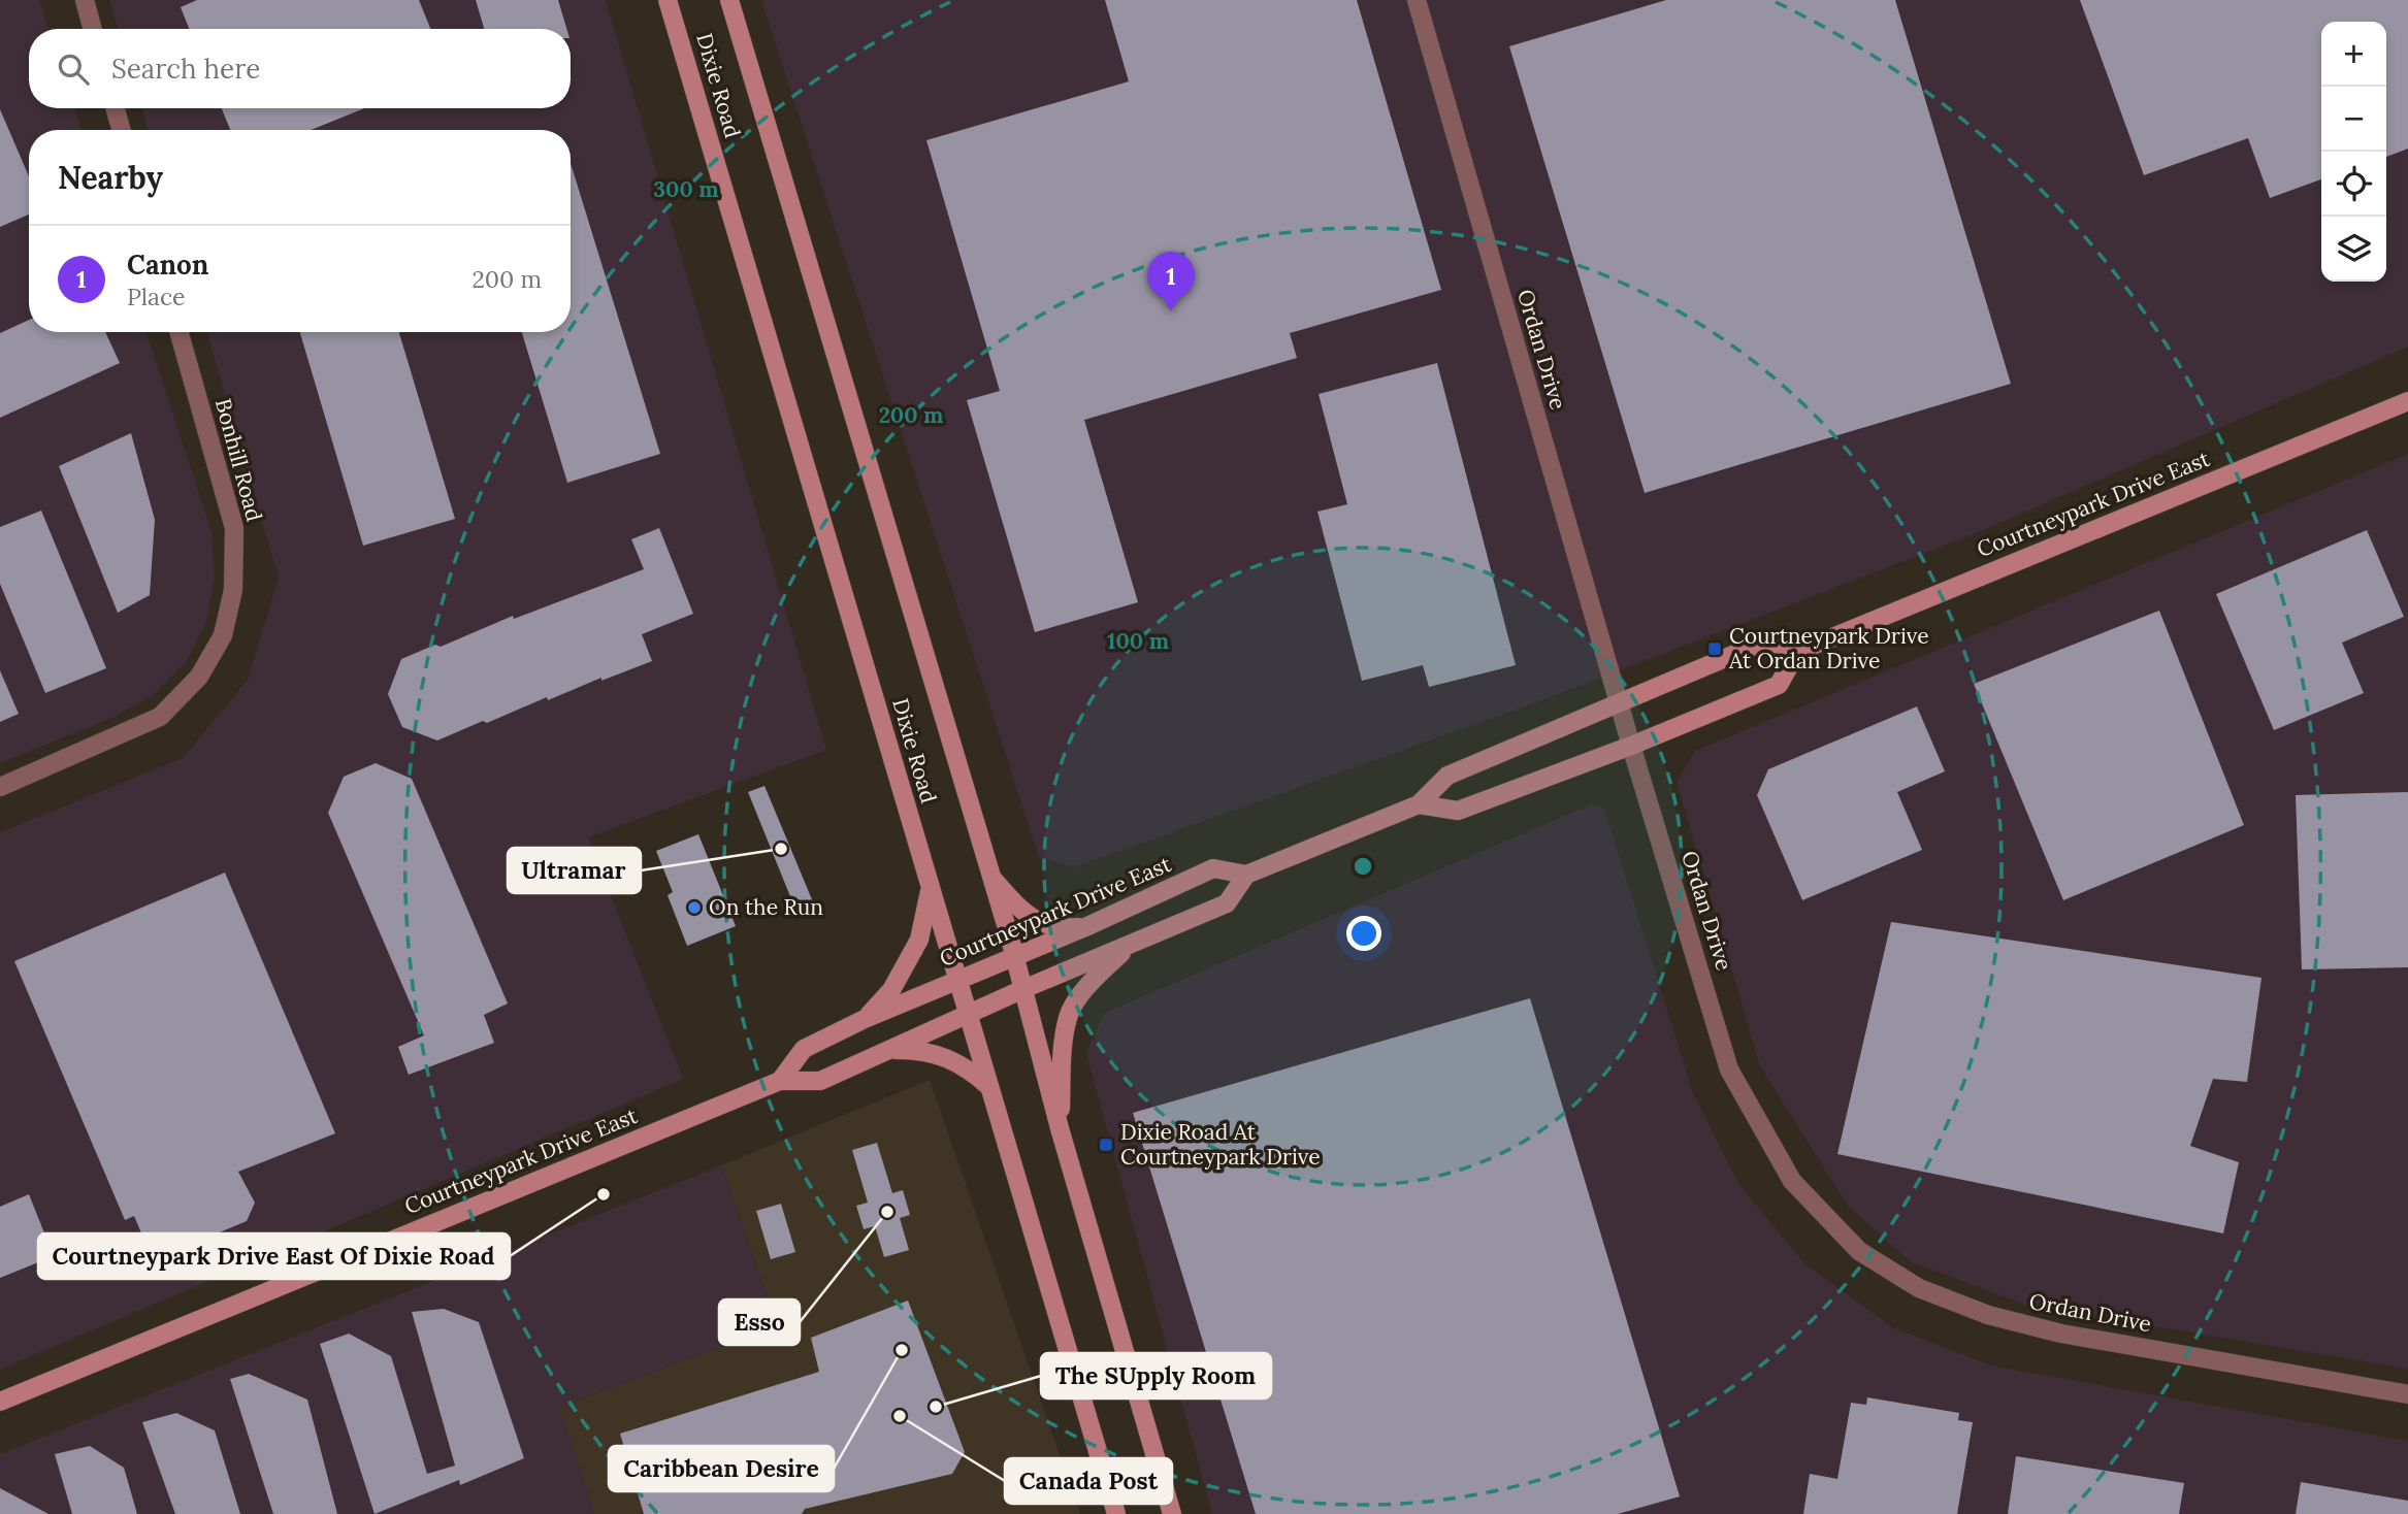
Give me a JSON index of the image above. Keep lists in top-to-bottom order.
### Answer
{
  "streets": {
    "main road": ["Dixie Road", "Courtneypark Drive East"],
    "street": ["Ordan Drive", "Bonhill Road"]
  },
  "crossings": [
    ["Dixie Road", "Courtneypark Drive East"]
  ],
  "places": {
    "transit": ["Courtneypark Drive At Ordan Drive", "Dixie Road At Courtneypark Drive"],
    "other": [
      "Ultramar",
      "On the Run",
      "Courtneypark Drive East Of Dixie Road",
      "Esso",
      "Caribbean Desire",
      "The SUpply Room",
      "Canada Post"
    ]
  },
  "page": {
    "map_buttons": ["+", "−"],
    "search": "Search here",
    "heading": "Nearby",
    "list": [
      {
        "mark": "1",
        "name": "Canon",
        "note": "Place",
        "value": "200 m"
      }
    ],
    "pins": "1"
  },
  "rings": ["300 m", "200 m", "100 m"]
}
